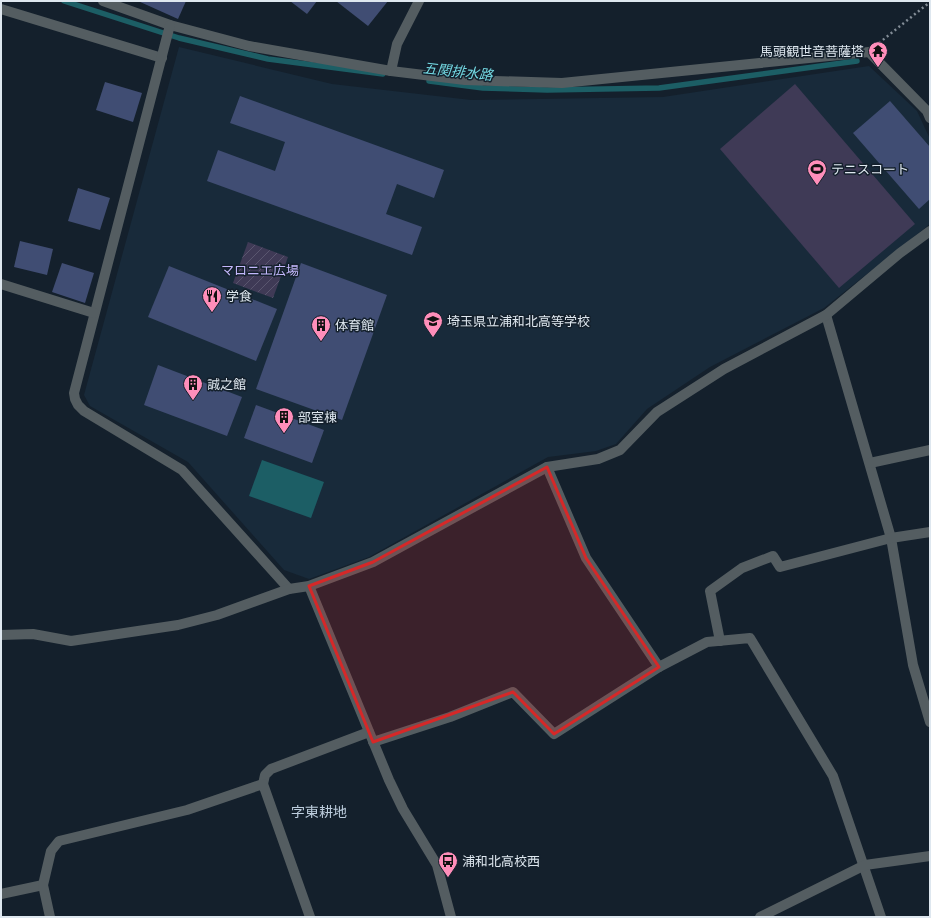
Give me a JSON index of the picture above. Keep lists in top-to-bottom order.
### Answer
{
  "districts": ["字東耕地"],
  "water": ["五関排水路"],
  "parks": ["マロニエ広場"],
  "places": {
    "temple": ["馬頭観世音菩薩塔"],
    "sports": ["テニスコート"],
    "restaurant": ["学食"],
    "school or university": ["埼玉県立浦和北高等学校"],
    "building": ["体育館", "誠之館", "部室棟"],
    "bus stop": ["浦和北高校西"]
  }
}
